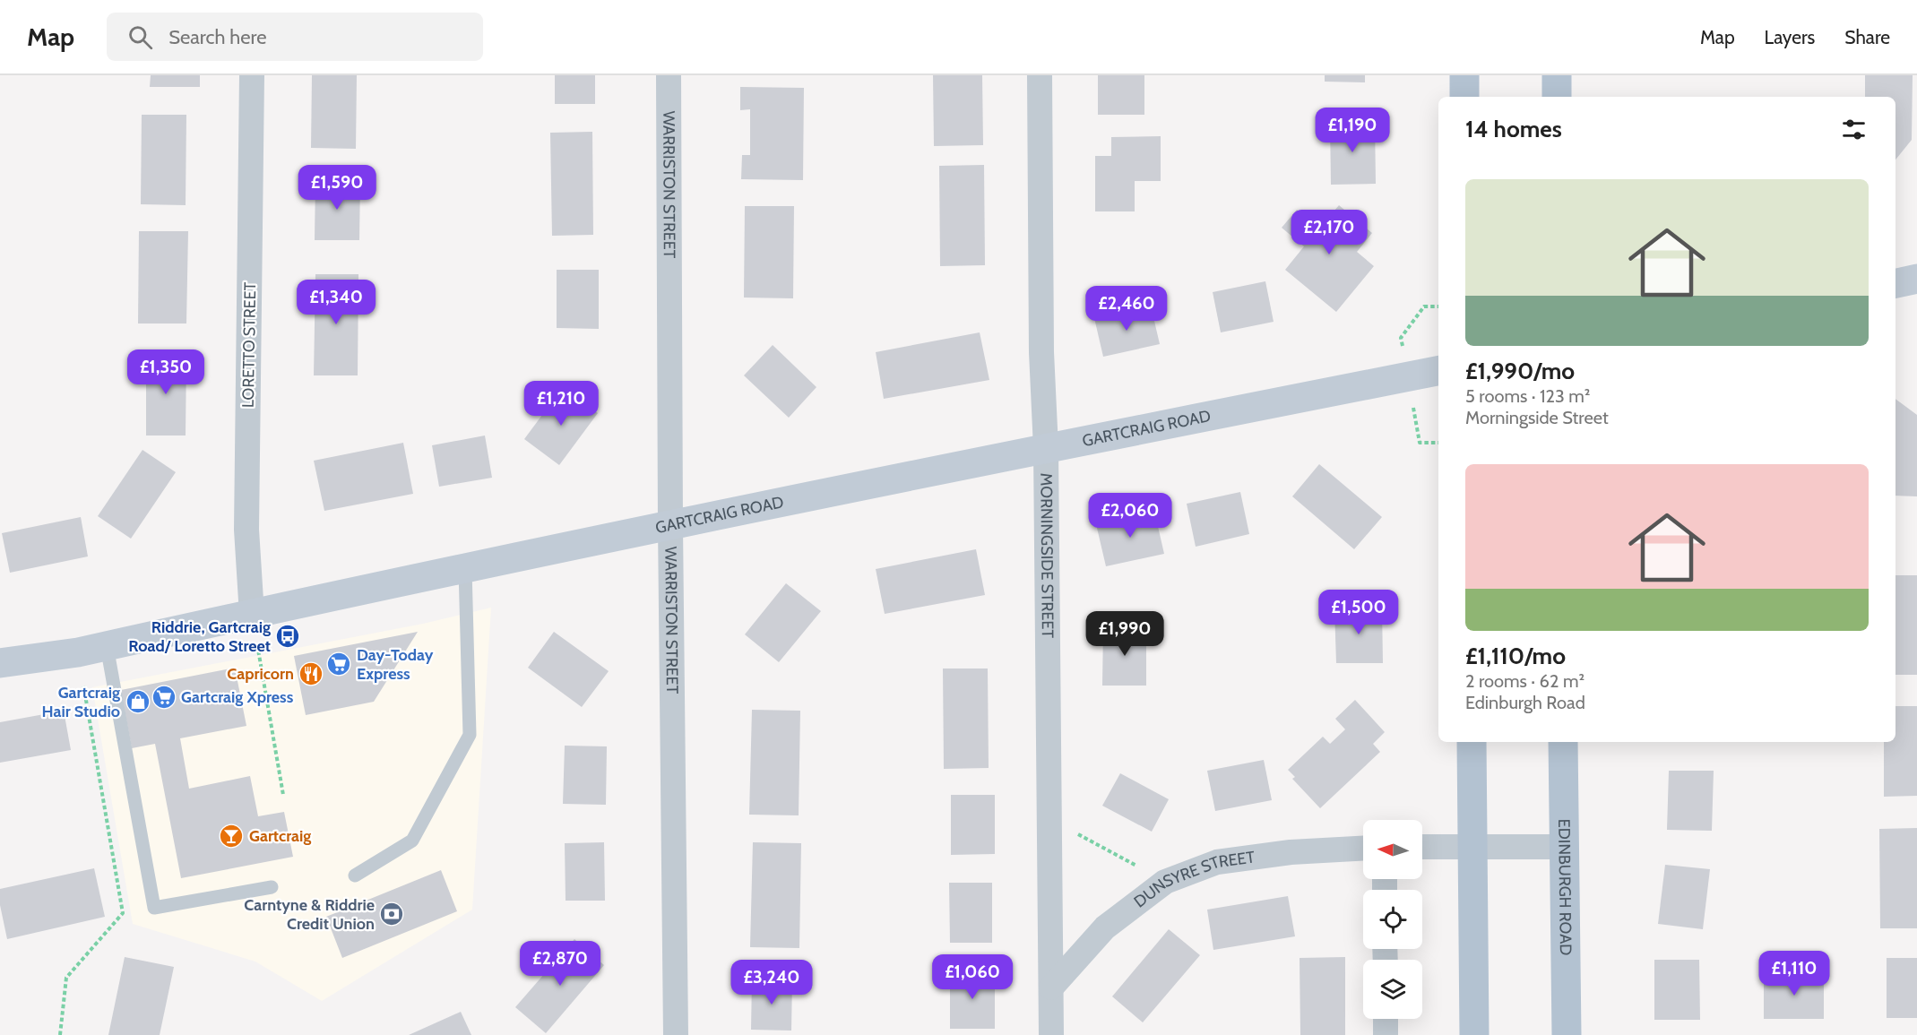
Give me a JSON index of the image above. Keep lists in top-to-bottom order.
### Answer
{
  "streets": {
    "main road": ["EDINBURGH ROAD"],
    "street": [
      "WARRISTON STREET",
      "LORETTO STREET",
      "GARTCRAIG ROAD",
      "MORNINGSIDE STREET",
      "DUNSYRE STREET"
    ]
  },
  "crossings": [
    ["WARRISTON STREET", "GARTCRAIG ROAD"],
    ["LORETTO STREET", "GARTCRAIG ROAD"],
    ["GARTCRAIG ROAD", "MORNINGSIDE STREET"],
    ["MORNINGSIDE STREET", "DUNSYRE STREET"]
  ],
  "places": {
    "bus stop": ["Riddrie, Gartcraig Road/ Loretto Street"],
    "supermarket": ["Day-Today Express", "Gartcraig Xpress"],
    "restaurant": ["Capricorn"],
    "shop": ["Gartcraig Hair Studio"],
    "bar": ["Gartcraig"],
    "bank": ["Carntyne & Riddrie Credit Union"]
  },
  "north": "left",
  "page": {
    "header": "Map",
    "search": "Search here",
    "nav": ["Map", "Layers", "Share"],
    "heading": "14 homes",
    "price": [
      "£1,190",
      "£1,590",
      "£2,170",
      "£1,340",
      "£2,460",
      "£1,350",
      "£1,210",
      "£2,060",
      "£1,500",
      "£1,990",
      "£2,870",
      "£1,110",
      "£1,060",
      "£3,240"
    ],
    "list": [
      {
        "name": "£1,990/mo",
        "note": "5 rooms · 123 m² · Morningside Street"
      },
      {
        "name": "£1,110/mo",
        "note": "2 rooms · 62 m² · Edinburgh Road"
      }
    ]
  }
}
